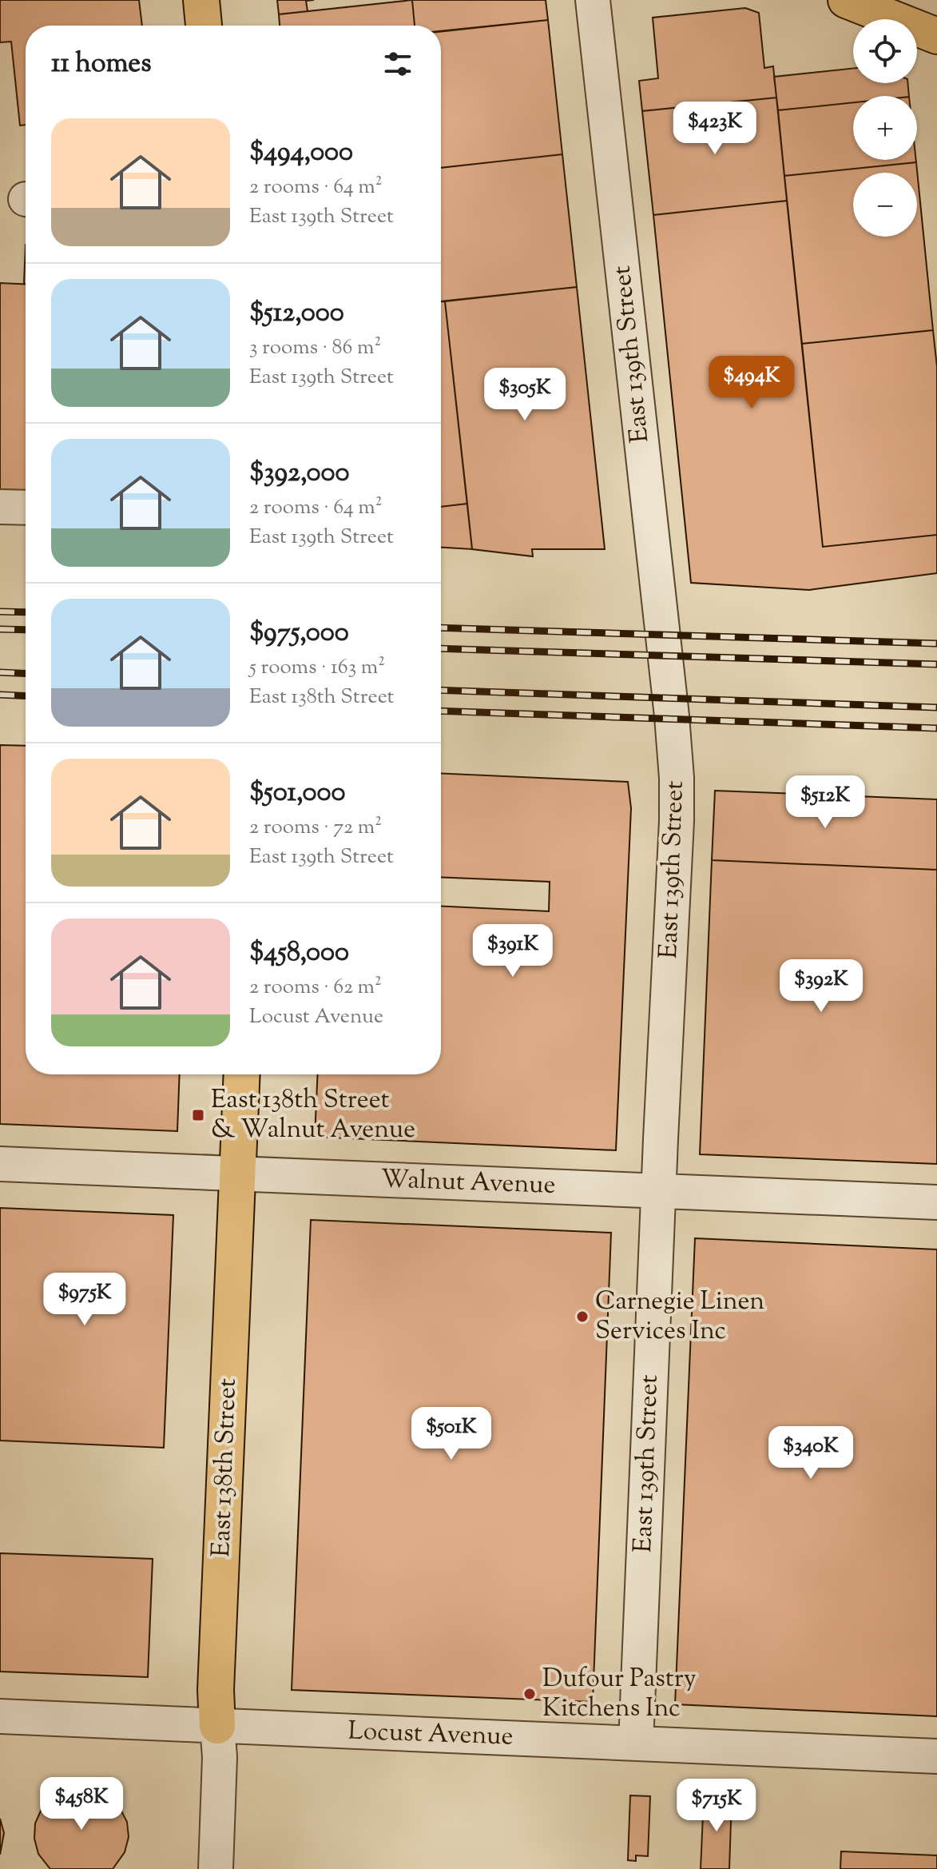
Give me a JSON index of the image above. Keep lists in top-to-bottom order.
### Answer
{
  "streets": {
    "main road": ["East 138th Street"],
    "street": ["East 139th Street", "Walnut Avenue", "Locust Avenue"]
  },
  "crossings": [
    ["East 139th Street", "Walnut Avenue"],
    ["East 139th Street", "Locust Avenue"],
    ["Walnut Avenue", "East 138th Street"],
    ["East 138th Street", "Locust Avenue"]
  ],
  "places": {
    "transit": ["East 138th Street & Walnut Avenue"],
    "other": ["Carnegie Linen Services Inc", "Dufour Pastry Kitchens Inc"]
  },
  "page": {
    "map_buttons": ["+", "−"],
    "heading": "11 homes",
    "price": [
      "$423K",
      "$494K",
      "$305K",
      "$512K",
      "$391K",
      "$392K",
      "$975K",
      "$501K",
      "$340K",
      "$458K",
      "$715K"
    ],
    "list": [
      {
        "name": "$494,000",
        "note": "2 rooms · 64 m² · East 139th Street"
      },
      {
        "name": "$512,000",
        "note": "3 rooms · 86 m² · East 139th Street"
      },
      {
        "name": "$392,000",
        "note": "2 rooms · 64 m² · East 139th Street"
      },
      {
        "name": "$975,000",
        "note": "5 rooms · 163 m² · East 138th Street"
      },
      {
        "name": "$501,000",
        "note": "2 rooms · 72 m² · East 139th Street"
      },
      {
        "name": "$458,000",
        "note": "2 rooms · 62 m² · Locust Avenue"
      }
    ]
  }
}
